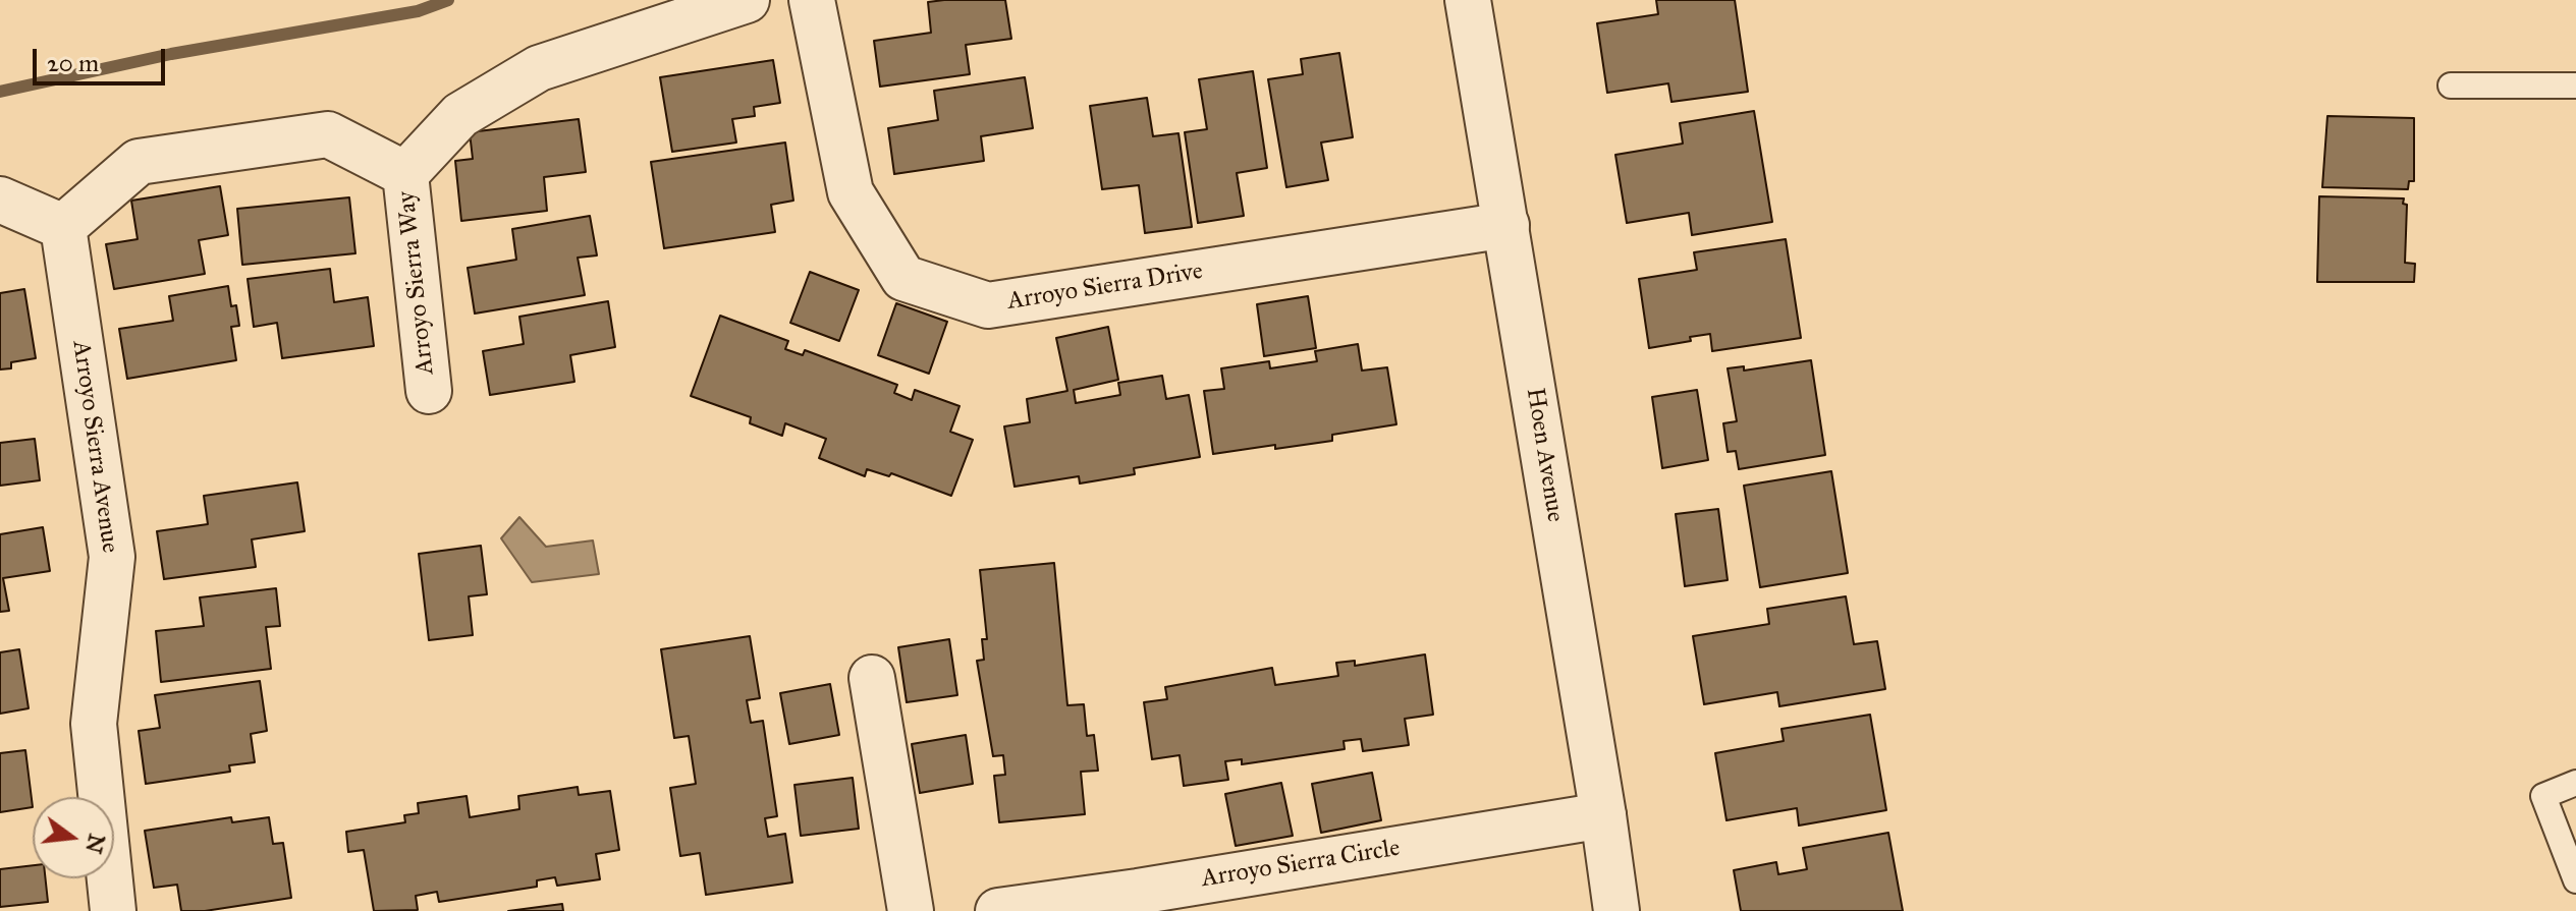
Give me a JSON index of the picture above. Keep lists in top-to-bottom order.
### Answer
{
  "streets": {
    "street": [
      "Arroyo Sierra Way",
      "Arroyo Sierra Drive",
      "Arroyo Sierra Avenue",
      "Hoen Avenue",
      "Arroyo Sierra Circle"
    ]
  },
  "crossings": [
    ["Arroyo Sierra Drive", "Hoen Avenue"],
    ["Hoen Avenue", "Arroyo Sierra Circle"]
  ],
  "scale_bar": "20 m",
  "north": "right"
}
